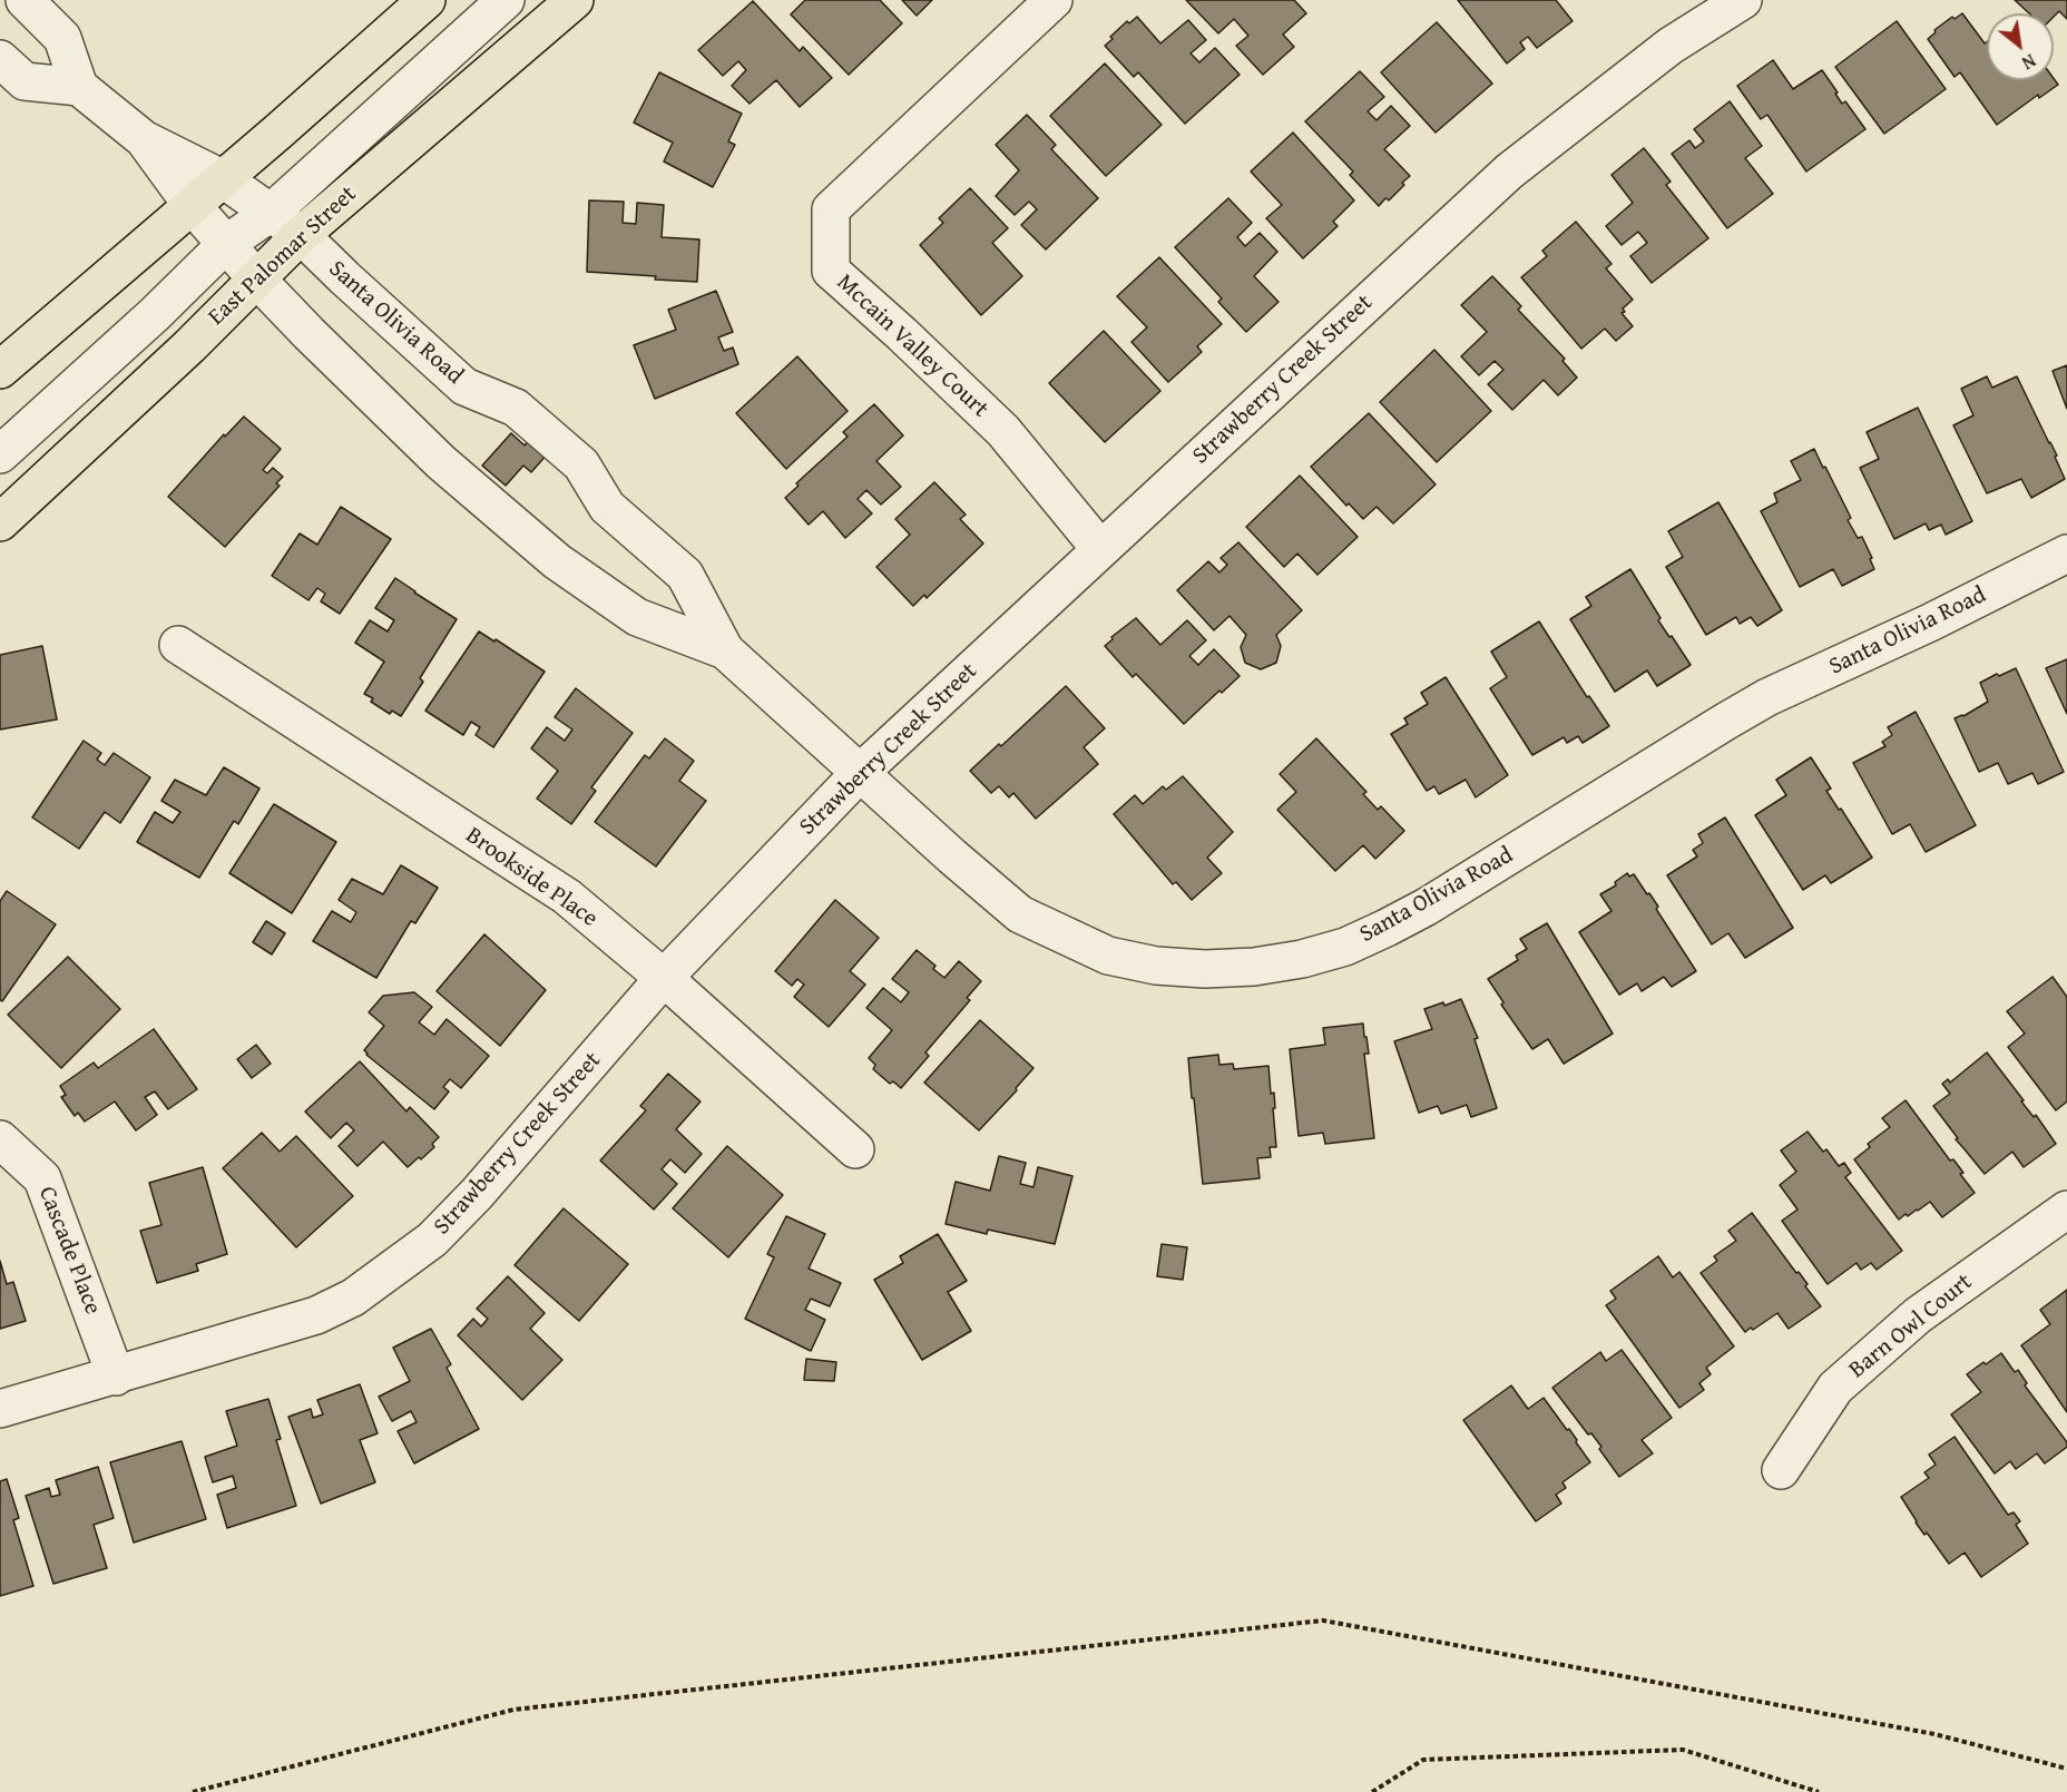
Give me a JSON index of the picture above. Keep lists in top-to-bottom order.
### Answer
{
  "streets": {
    "main road": ["East Palomar Street"],
    "street": [
      "Santa Olivia Road",
      "Mccain Valley Court",
      "Strawberry Creek Street",
      "Brookside Place",
      "Cascade Place",
      "Barn Owl Court"
    ]
  },
  "crossings": [
    ["East Palomar Street", "Santa Olivia Road"],
    ["Santa Olivia Road", "Strawberry Creek Street"],
    ["Mccain Valley Court", "Strawberry Creek Street"],
    ["Strawberry Creek Street", "Brookside Place"],
    ["Strawberry Creek Street", "Cascade Place"]
  ],
  "north": "bottom right"
}
